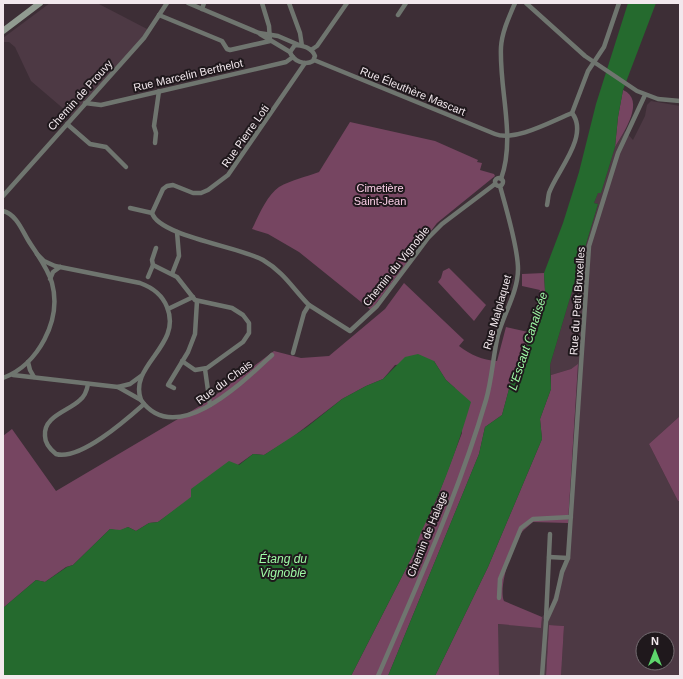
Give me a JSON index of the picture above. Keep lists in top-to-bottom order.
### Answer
{
  "streets": {
    "street": [
      "Rue Marcelin Berthelot",
      "Rue Éleuthère Mascart",
      "Chemin de Prouvy",
      "Rue Pierre Loti",
      "Chemin du Vignoble",
      "Rue du Petit Bruxelles",
      "Rue Malplaquet",
      "Rue du Chais",
      "Chemin de Halage"
    ]
  },
  "crossings": [
    ["Rue Marcelin Berthelot", "Chemin de Prouvy"],
    ["Rue Éleuthère Mascart", "Chemin du Vignoble"],
    ["Chemin du Vignoble", "Rue Malplaquet"],
    ["Rue Malplaquet", "Chemin de Halage"]
  ],
  "water": ["L'Escaut Canalisée", "Étang du Vignoble"],
  "parks": ["Cimetière Saint-Jean"],
  "north": "top"
}
